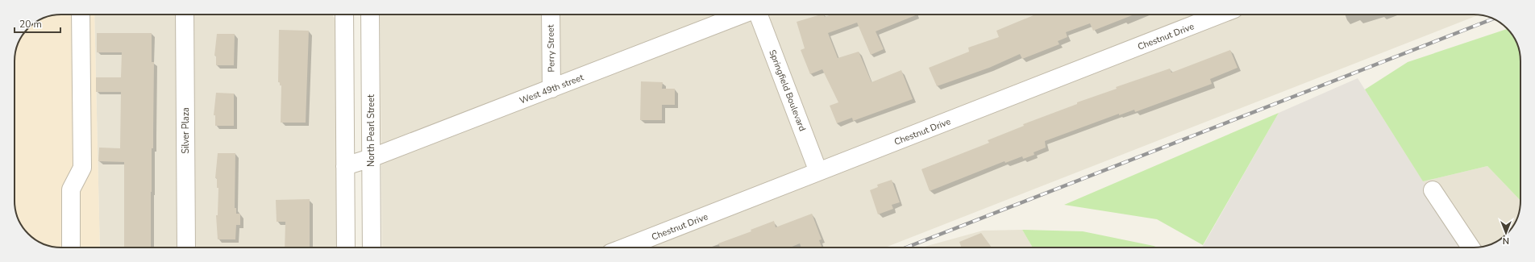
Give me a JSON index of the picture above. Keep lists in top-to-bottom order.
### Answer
{
  "streets": {
    "street": [
      "Chestnut Drive",
      "Perry Street",
      "West 49th street",
      "Springfield Boulevard",
      "Silver Plaza",
      "North Pearl Street"
    ]
  },
  "crossings": [
    ["Chestnut Drive", "Springfield Boulevard"],
    ["Perry Street", "West 49th street"],
    ["West 49th street", "North Pearl Street"]
  ],
  "scale_bar": "20 m",
  "north": "bottom"
}
